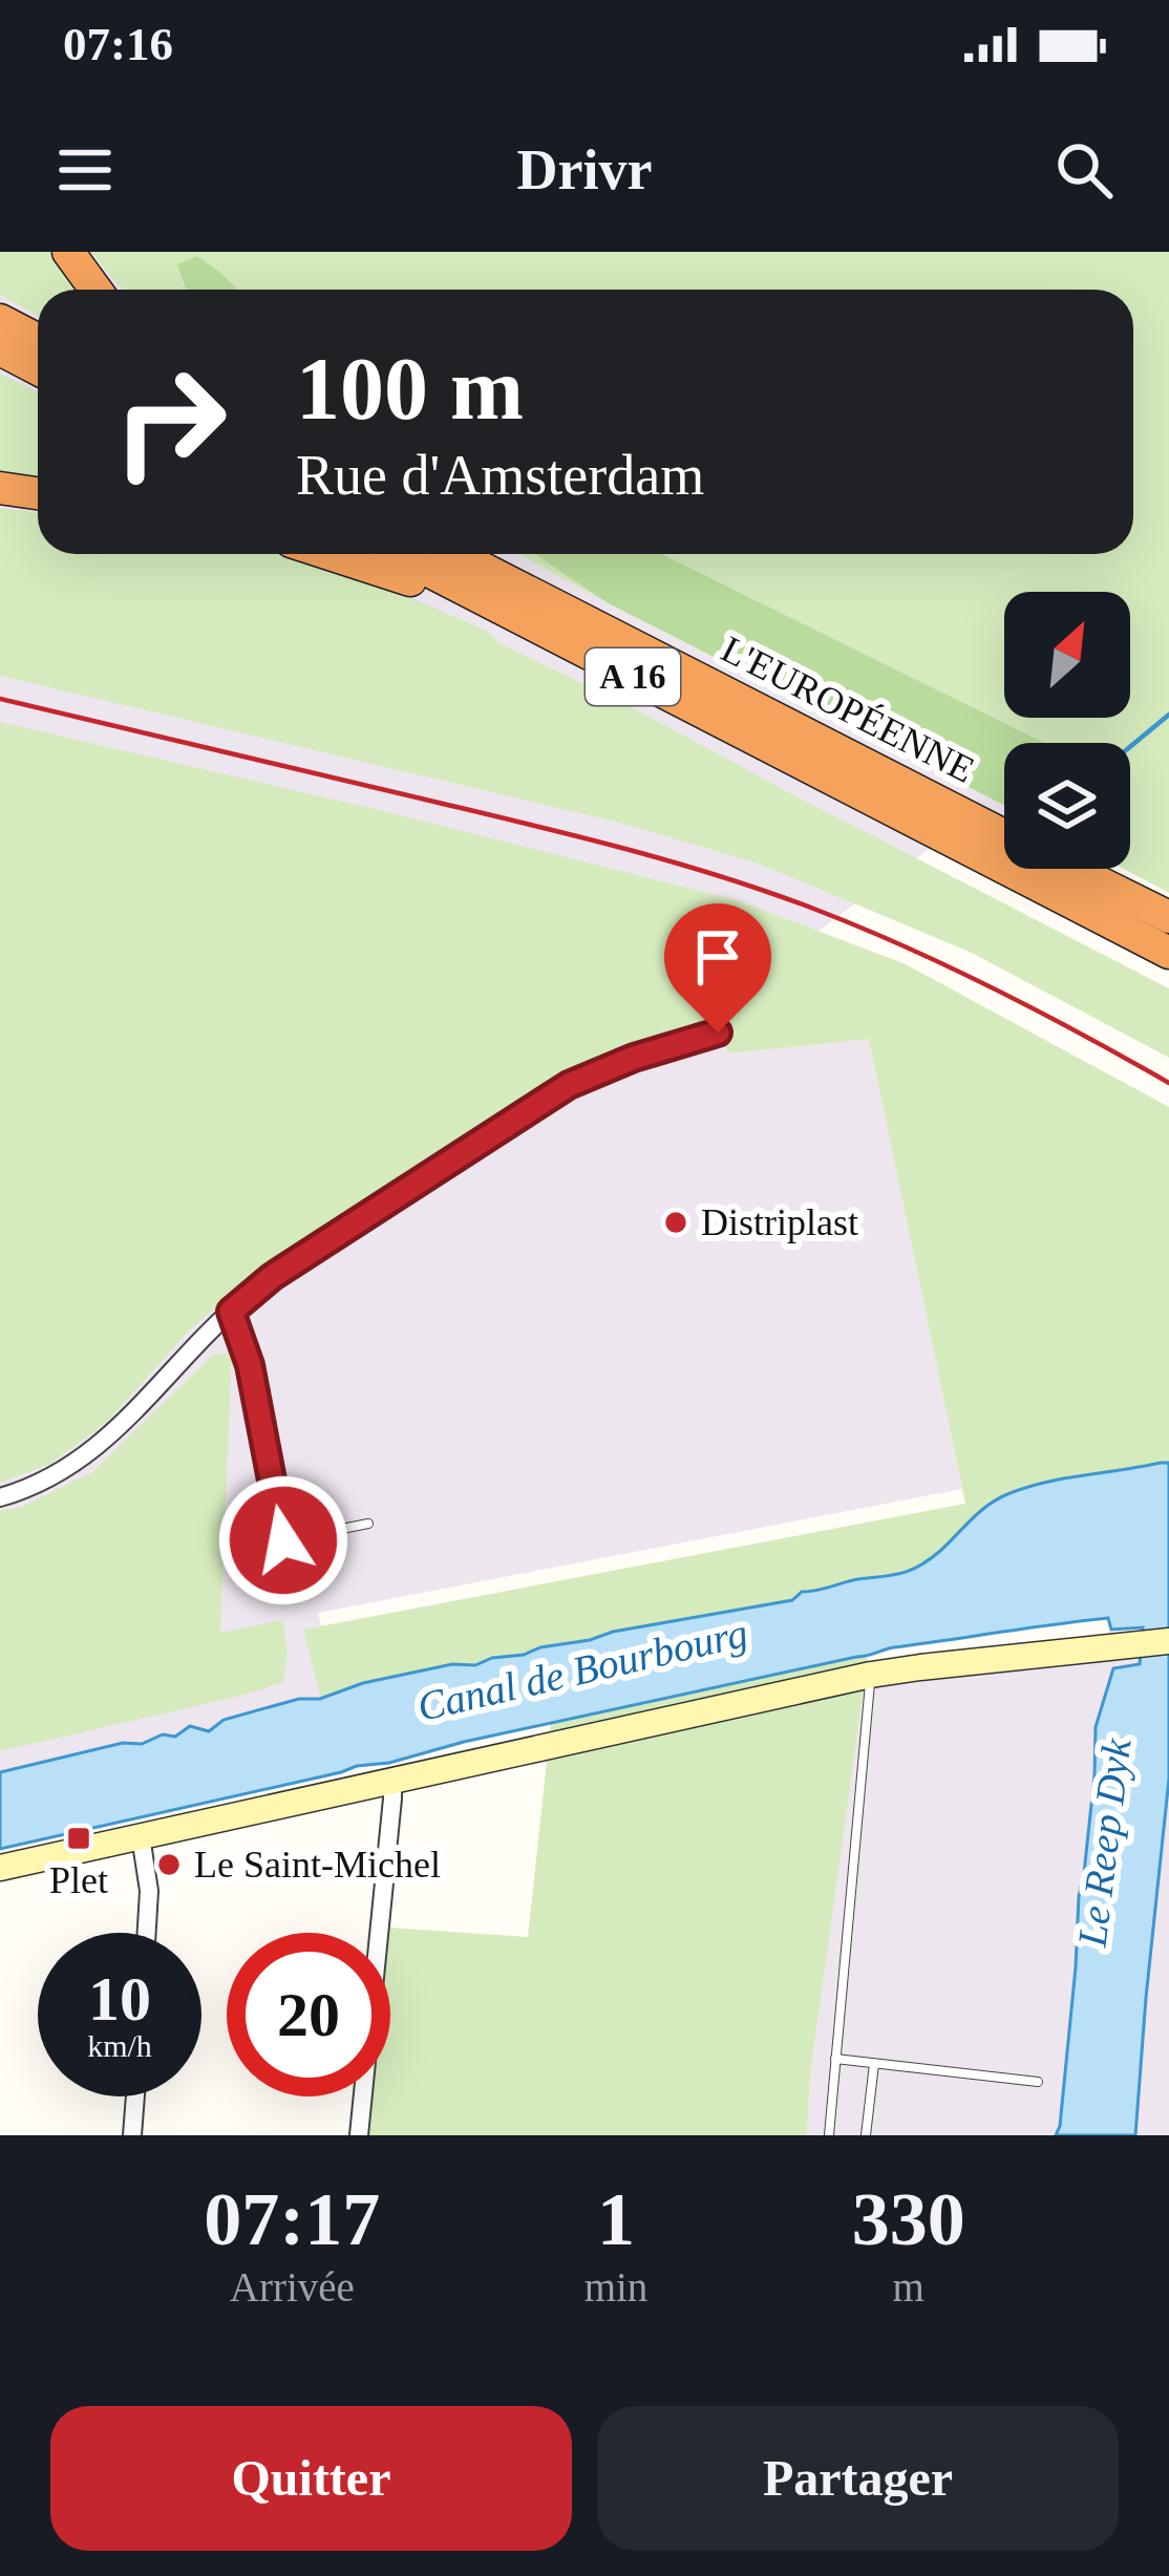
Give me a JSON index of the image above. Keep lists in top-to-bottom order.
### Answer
{
  "streets": {
    "highway": ["A 16", "L'EUROPÉENNE"]
  },
  "water": ["Canal de Bourbourg", "Le Reep Dyk"],
  "places": {
    "other": ["Distriplast", "Le Saint-Michel"],
    "transit": ["Plet"]
  },
  "north": "top right",
  "page": {
    "status": "07:16",
    "header": "Drivr",
    "turn": ["100 m", "Rue d'Amsterdam"],
    "speed": "10 km/h",
    "limit": "20",
    "eta": [
      "07:17",
      "Arrivée",
      "1",
      "min",
      "330",
      "m"
    ],
    "buttons": ["Quitter", "Partager"]
  }
}
